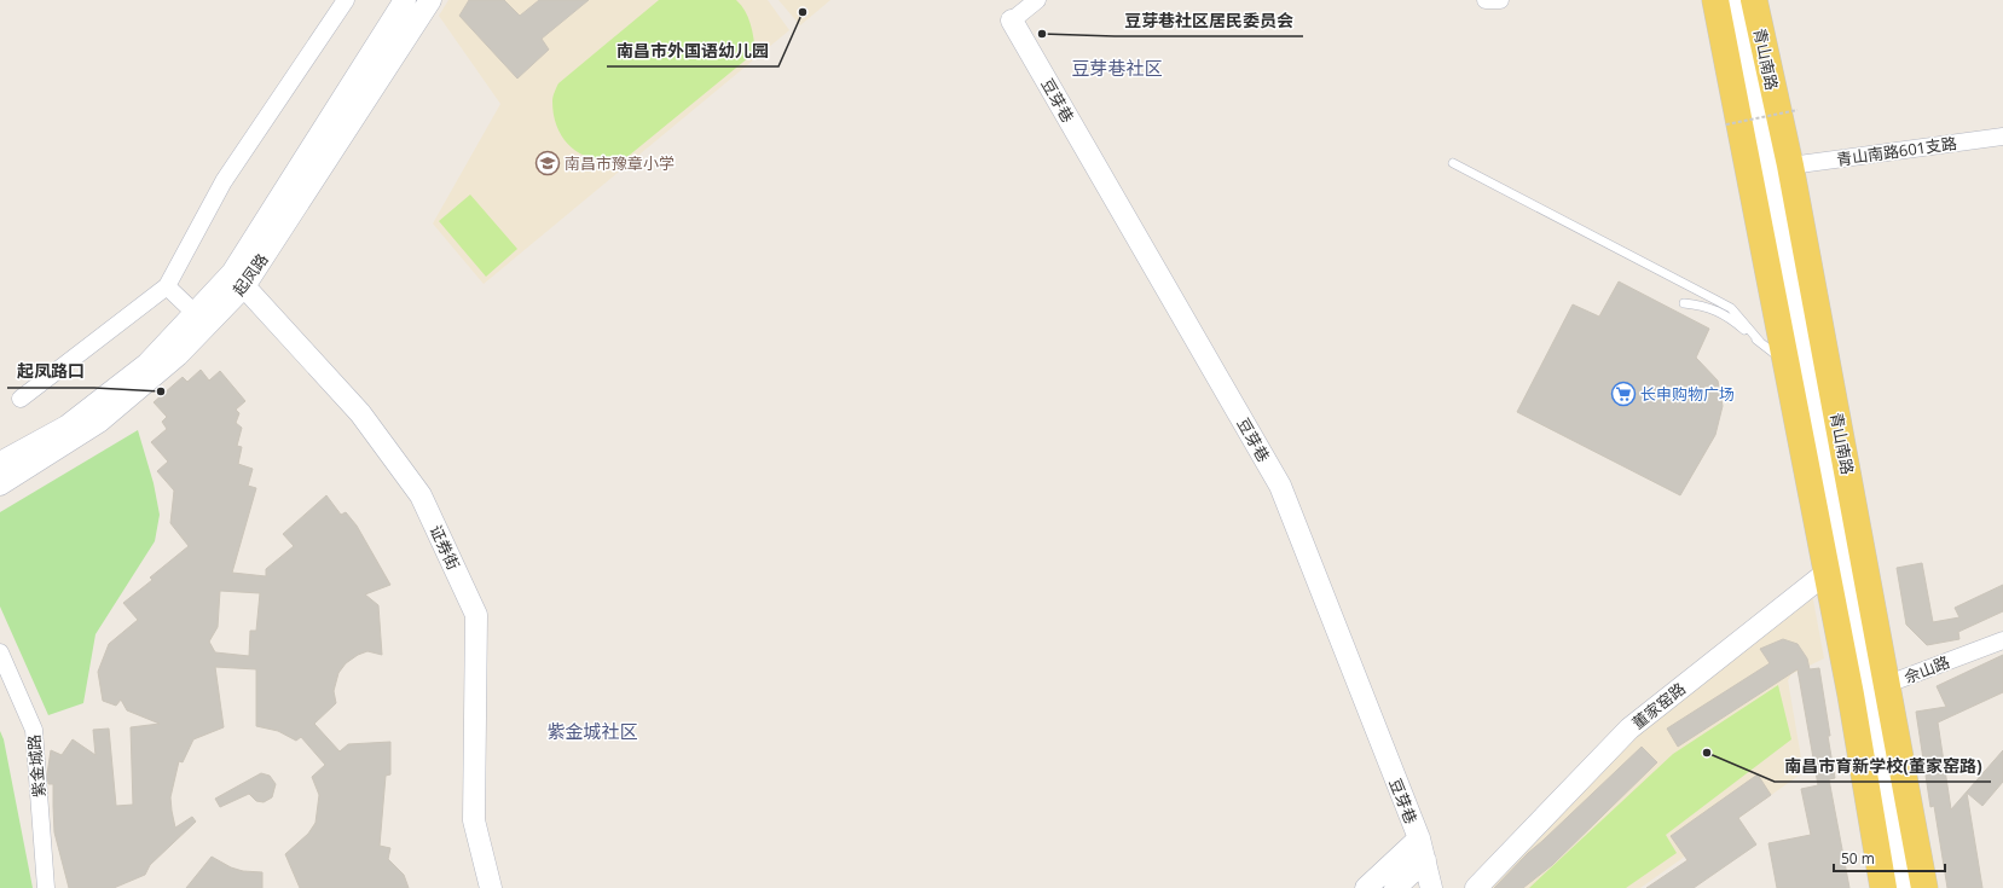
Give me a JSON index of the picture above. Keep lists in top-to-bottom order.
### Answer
{
  "streets": {
    "main road": ["青山南路"],
    "street": [
      "豆芽巷",
      "青山南路601支路",
      "起凤路",
      "证券街",
      "佘山路",
      "董家窑路",
      "紫金城路"
    ]
  },
  "crossings": [
    ["青山南路", "青山南路601支路"],
    ["青山南路", "佘山路"],
    ["青山南路", "董家窑路"],
    ["起凤路", "证券街"]
  ],
  "districts": ["豆芽巷社区", "紫金城社区"],
  "places": {
    "other": [
      "南昌市外国语幼儿园",
      "豆芽巷社区居民委员会",
      "起凤路口",
      "南昌市育新学校(董家窑路)"
    ],
    "school or university": ["南昌市豫章小学"],
    "supermarket": ["长申购物广场"]
  },
  "scale_bar": "50 m"
}
